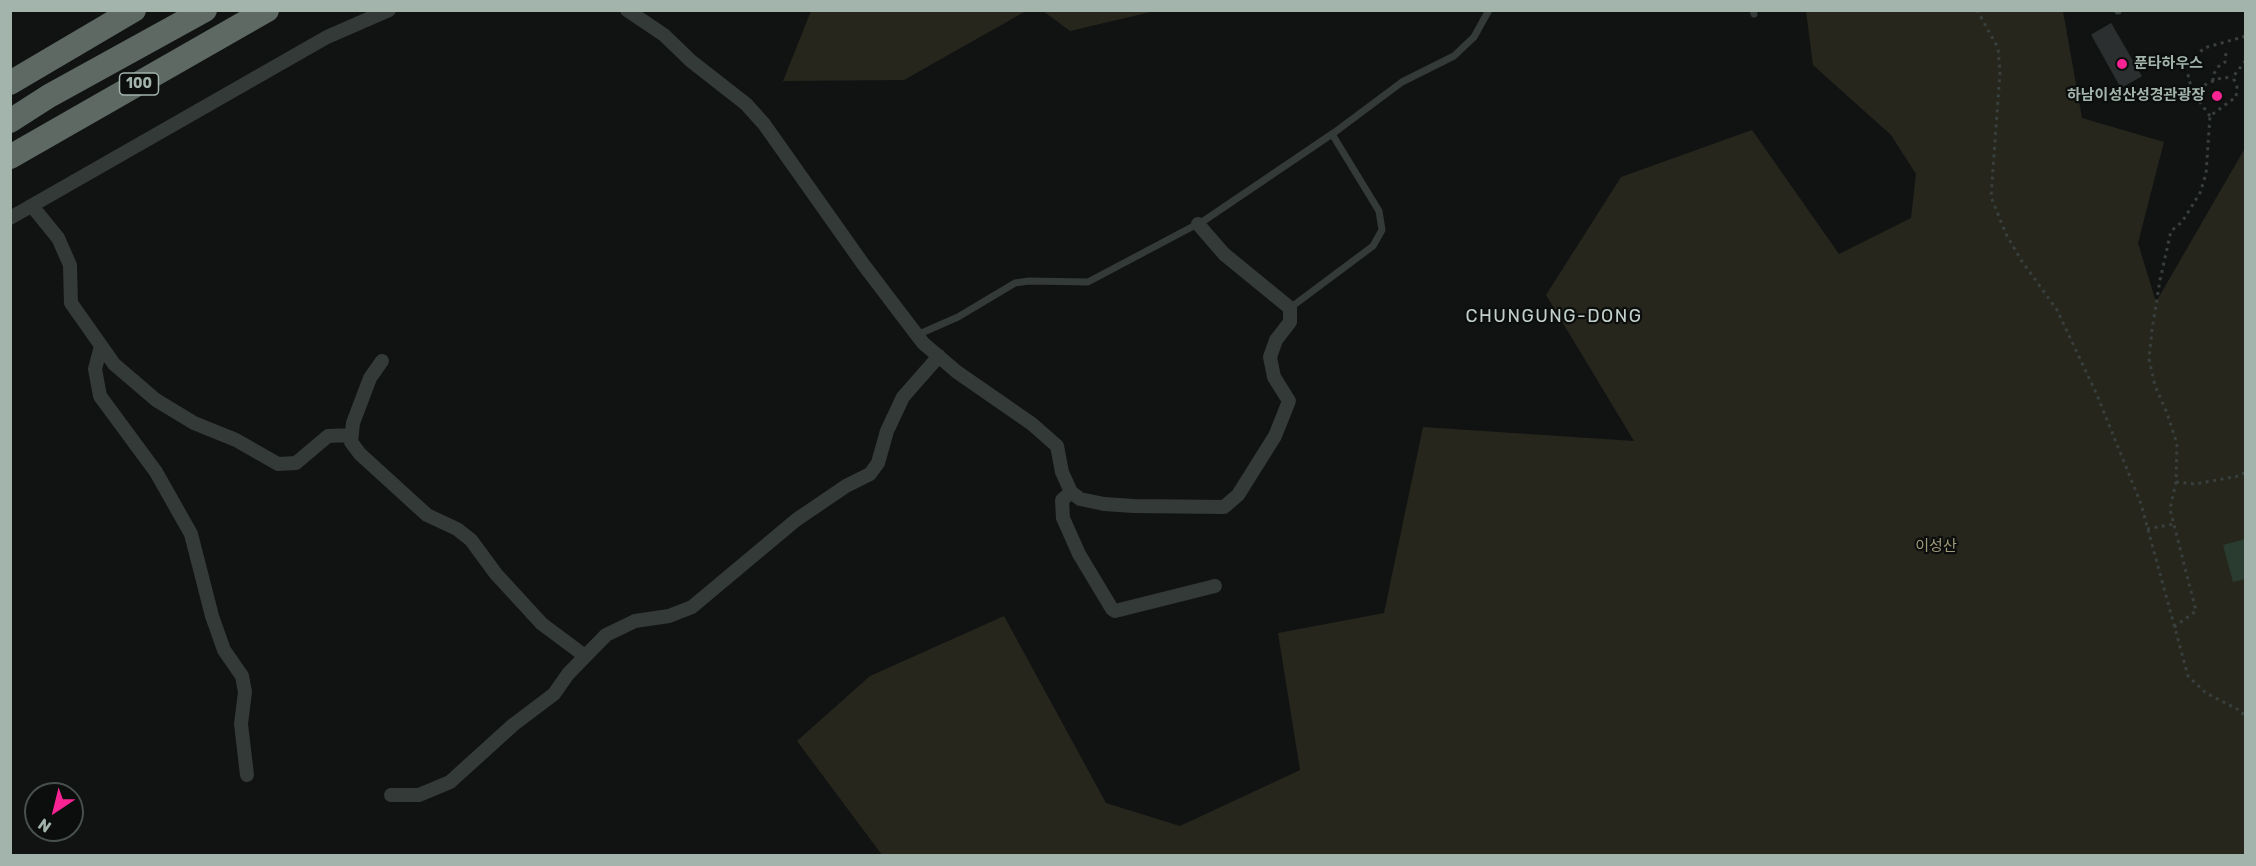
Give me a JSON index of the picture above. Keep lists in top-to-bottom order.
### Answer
{
  "streets": {
    "highway": ["100"]
  },
  "districts": ["CHUNGUNG-DONG"],
  "parks": ["이성산"],
  "places": ["푼타하우스", "하남이성산성경관광장"],
  "north": "bottom left"
}
